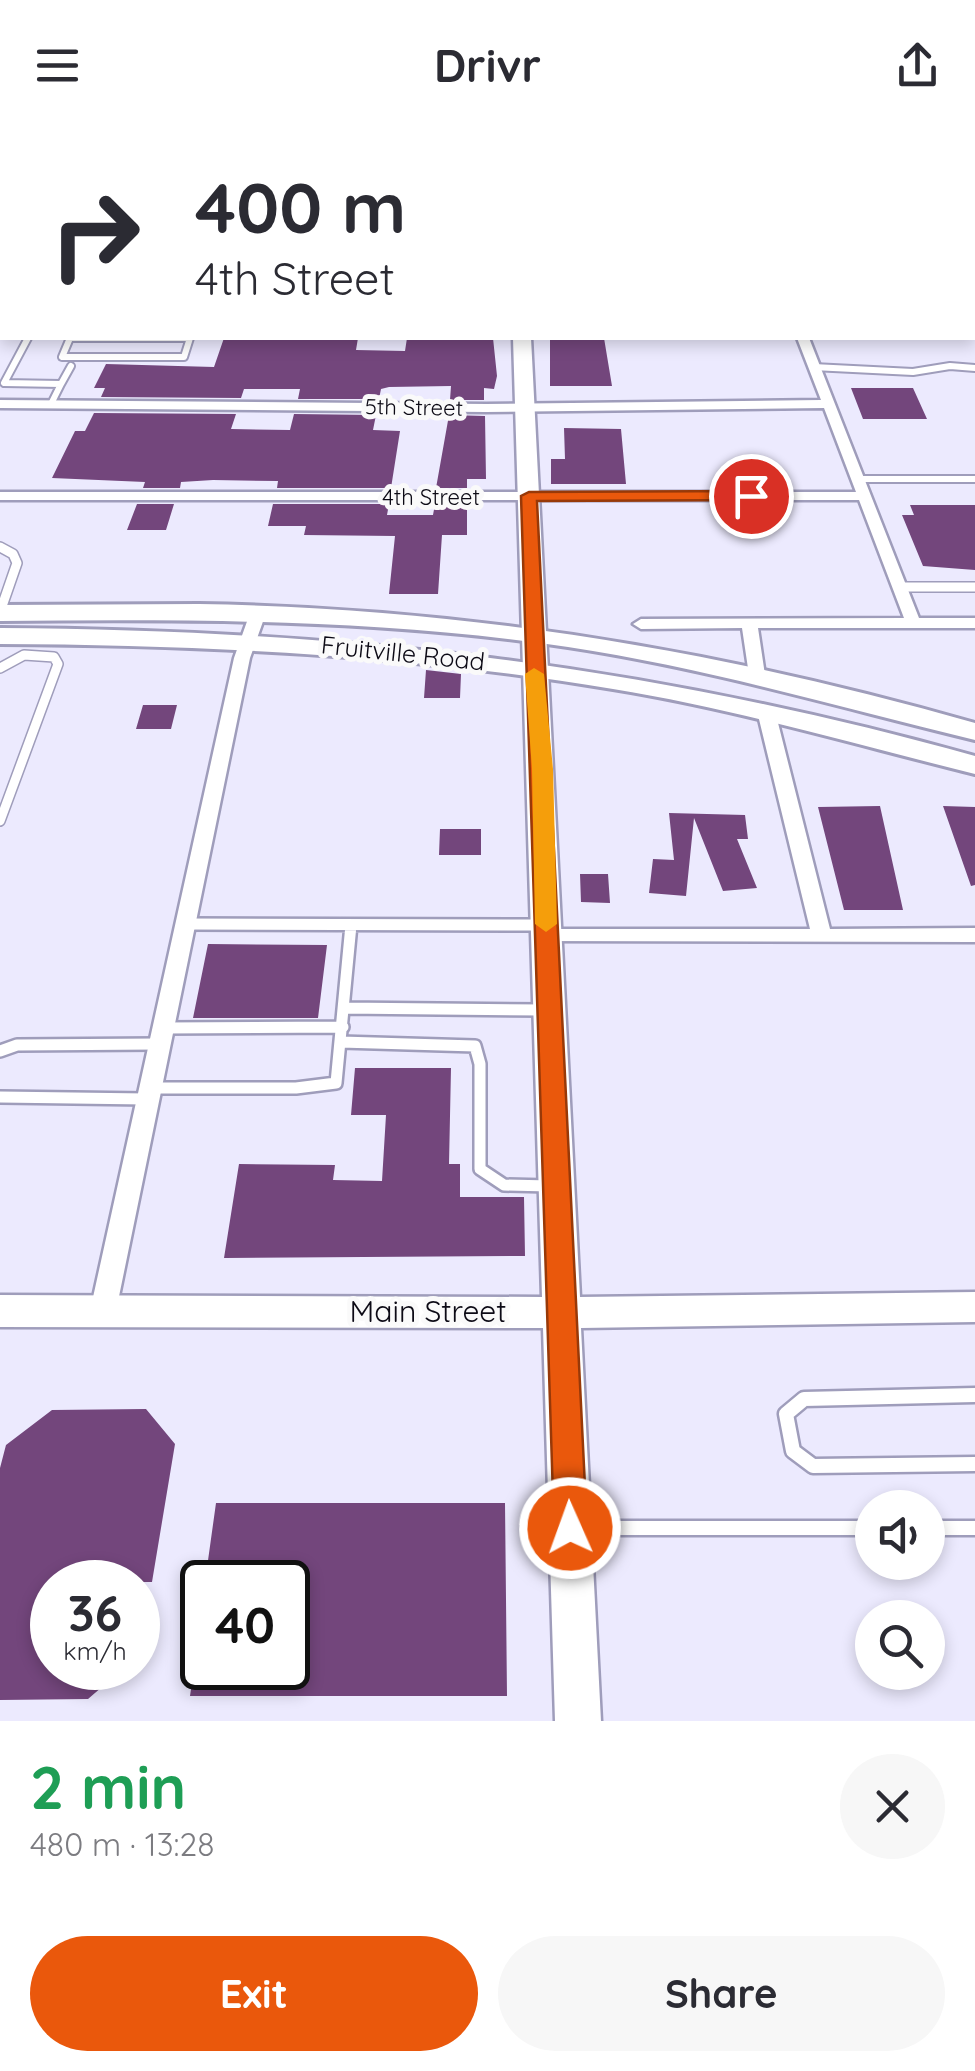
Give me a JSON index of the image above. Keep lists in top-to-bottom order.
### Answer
{
  "streets": {
    "main road": ["Fruitville Road"],
    "street": ["5th Street", "4th Street", "Main Street"]
  },
  "page": {
    "header": "Drivr",
    "turn": ["400 m", "4th Street"],
    "speed": "36 km/h",
    "limit": "40",
    "heading": ["2 min", "480 m · 13:28"],
    "buttons": ["Exit", "Share"]
  }
}
